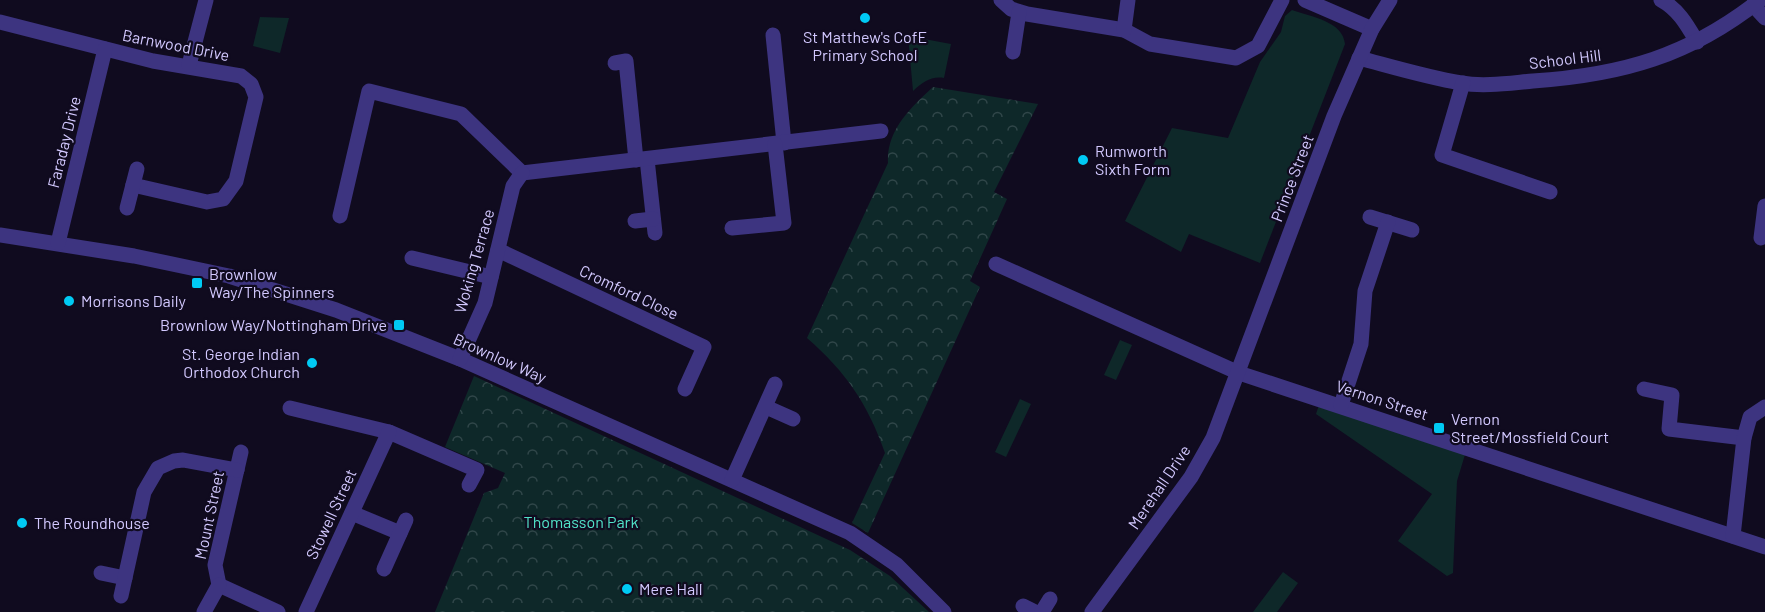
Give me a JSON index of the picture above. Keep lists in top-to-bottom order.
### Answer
{
  "streets": {
    "street": [
      "Barnwood Drive",
      "School Hill",
      "Faraday Drive",
      "Prince Street",
      "Woking Terrace",
      "Cromford Close",
      "Brownlow Way",
      "Vernon Street",
      "Merehall Drive",
      "Stowell Street",
      "Mount Street"
    ]
  },
  "crossings": [
    ["Barnwood Drive", "Faraday Drive"],
    ["School Hill", "Prince Street"],
    ["Faraday Drive", "Brownlow Way"],
    ["Prince Street", "Vernon Street"],
    ["Prince Street", "Merehall Drive"],
    ["Woking Terrace", "Cromford Close"],
    ["Woking Terrace", "Brownlow Way"],
    ["Vernon Street", "Merehall Drive"]
  ],
  "parks": ["Thomasson Park"],
  "places": {
    "other": [
      "St Matthew's CofE Primary School",
      "Rumworth Sixth Form",
      "Morrisons Daily",
      "St. George Indian Orthodox Church",
      "The Roundhouse",
      "Mere Hall"
    ],
    "transit": ["Brownlow Way/The Spinners", "Brownlow Way/Nottingham Drive", "Vernon Street/Mossfield Court"]
  }
}
